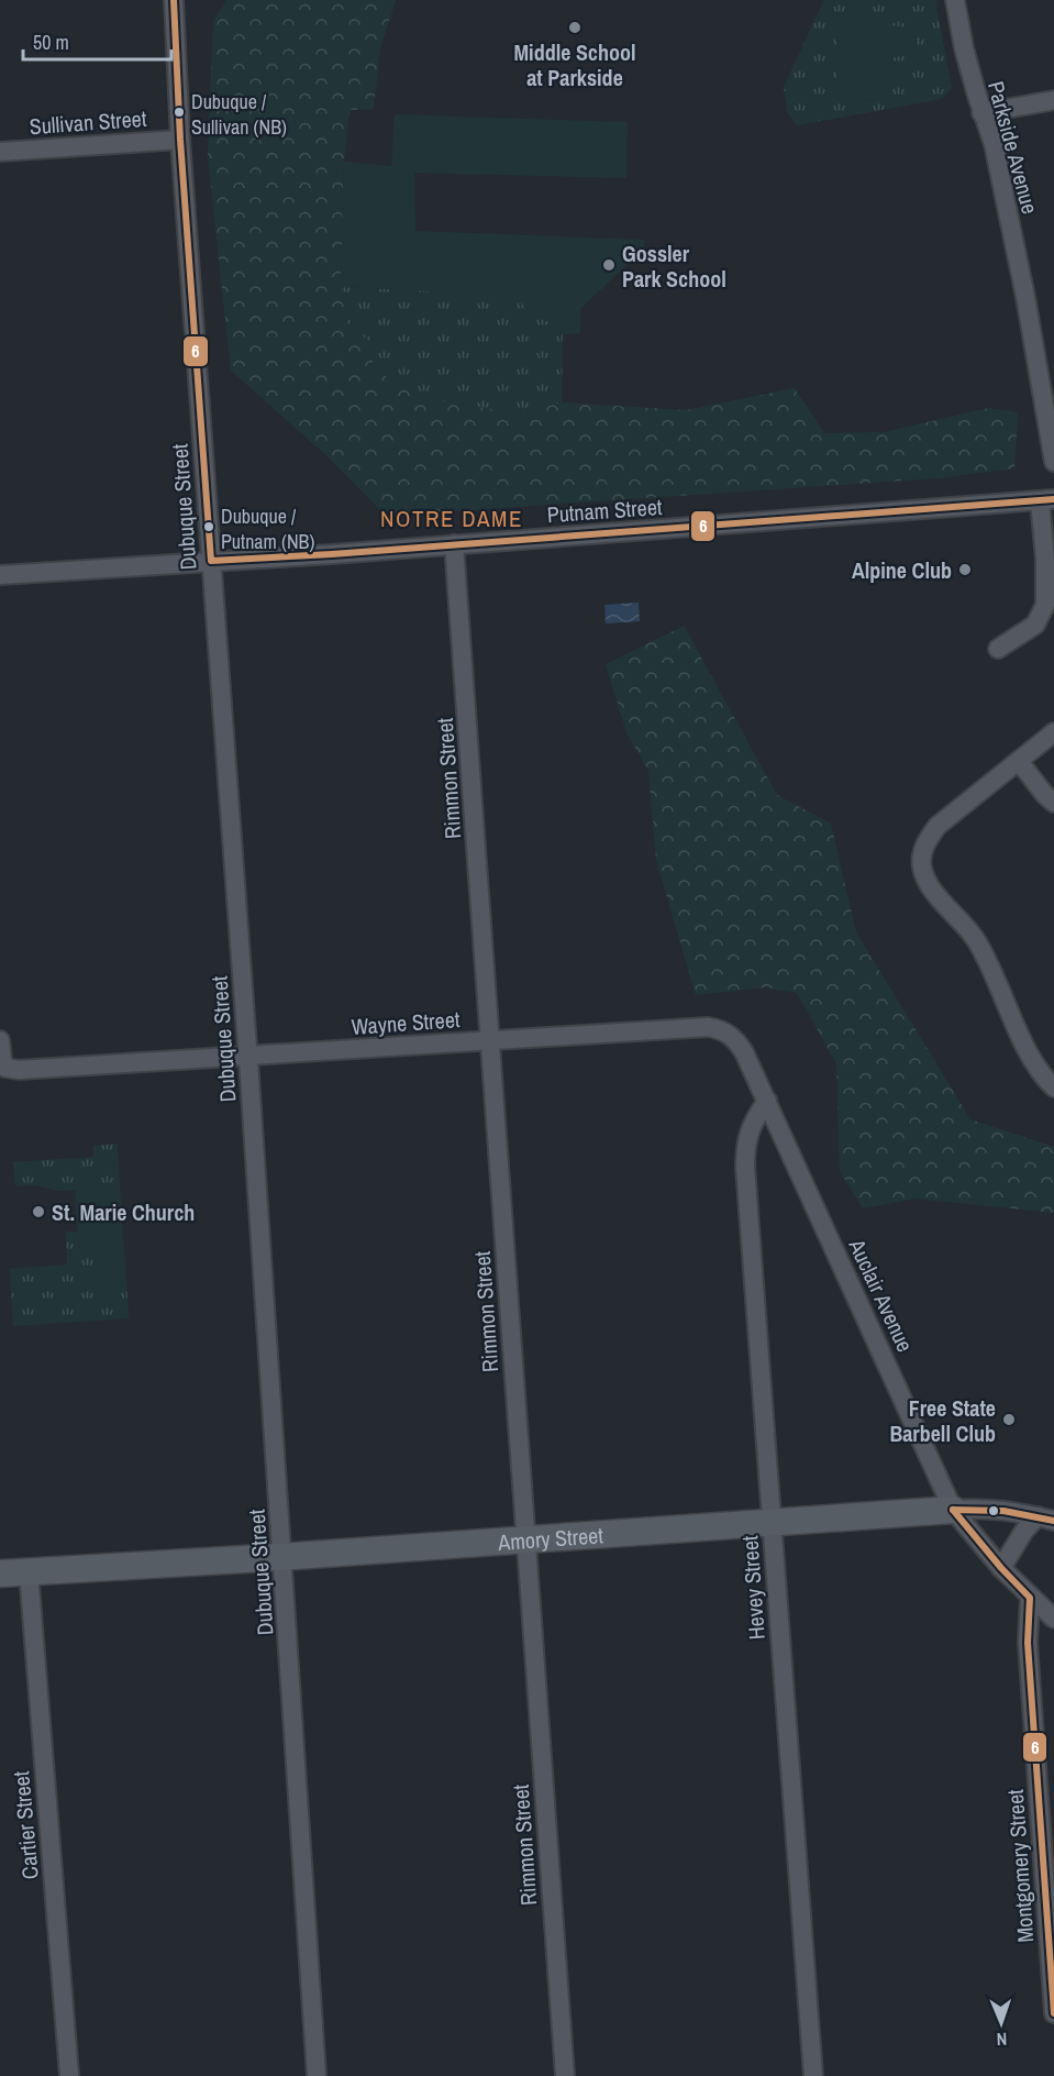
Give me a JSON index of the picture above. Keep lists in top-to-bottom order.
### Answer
{
  "streets": {
    "street": [
      "Sullivan Street",
      "Parkside Avenue",
      "Dubuque Street",
      "Putnam Street",
      "Rimmon Street",
      "Wayne Street",
      "Auclair Avenue",
      "Amory Street",
      "Hevey Street",
      "Cartier Street",
      "Montgomery Street"
    ]
  },
  "crossings": [
    ["Sullivan Street", "Dubuque Street"],
    ["Dubuque Street", "Putnam Street"],
    ["Dubuque Street", "Wayne Street"],
    ["Dubuque Street", "Amory Street"],
    ["Putnam Street", "Rimmon Street"],
    ["Rimmon Street", "Wayne Street"],
    ["Rimmon Street", "Amory Street"],
    ["Wayne Street", "Auclair Avenue"],
    ["Wayne Street", "Hevey Street"],
    ["Auclair Avenue", "Amory Street"],
    ["Auclair Avenue", "Hevey Street"],
    ["Amory Street", "Hevey Street"],
    ["Amory Street", "Cartier Street"]
  ],
  "districts": ["NOTRE DAME"],
  "places": [
    "Middle School at Parkside",
    "Dubuque / Sullivan (NB)",
    "Gossler Park School",
    "Dubuque / Putnam (NB)",
    "Alpine Club",
    "St. Marie Church",
    "Free State Barbell Club"
  ],
  "lines": ["transit line 6"],
  "scale_bar": "50 m",
  "north": "bottom"
}
